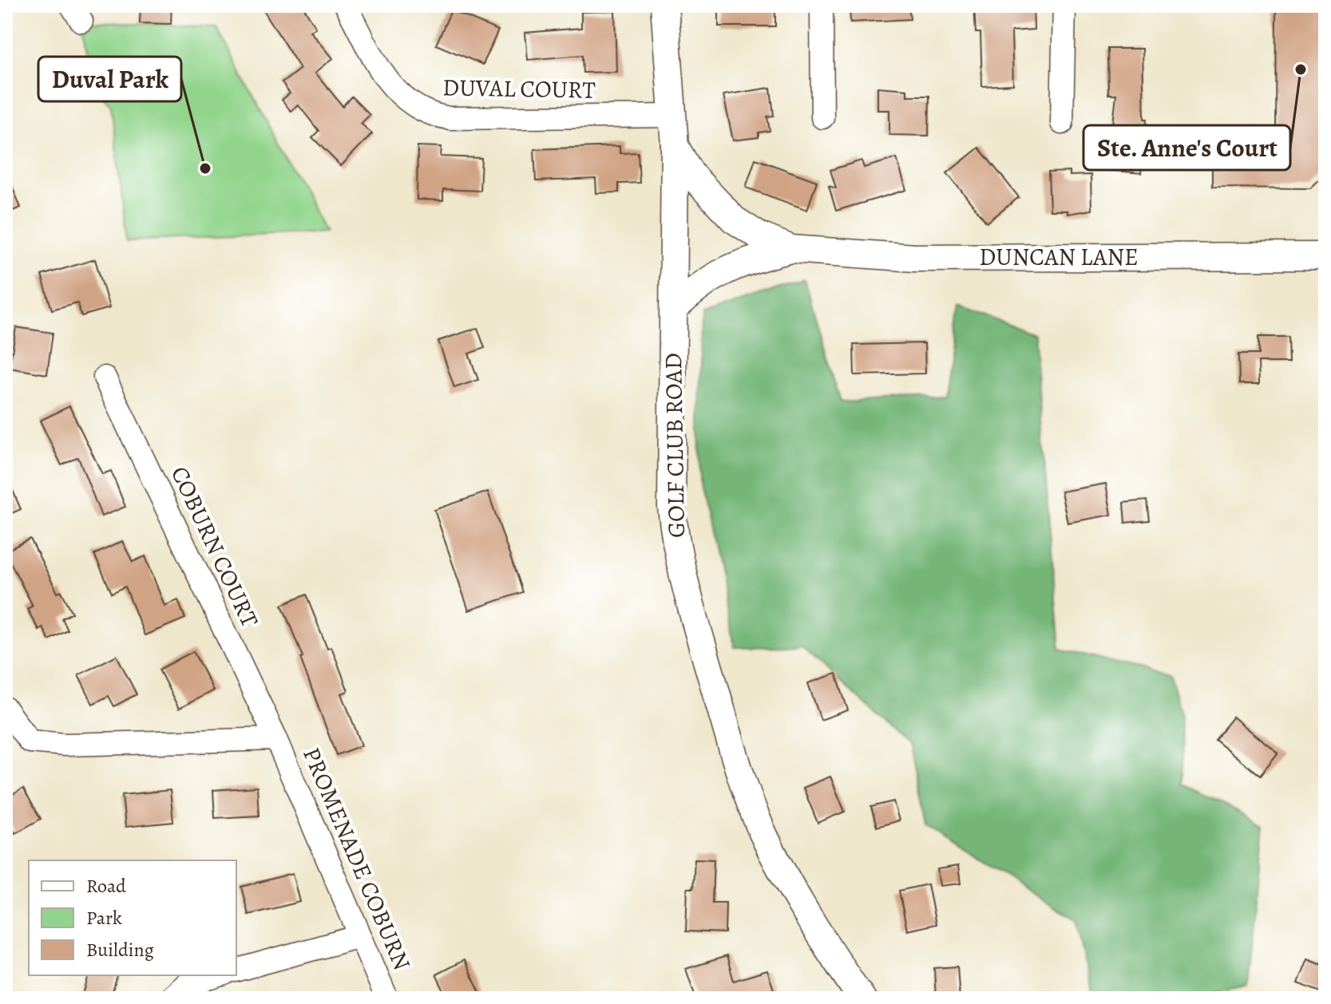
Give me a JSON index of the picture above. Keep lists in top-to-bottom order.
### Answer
{
  "streets": {
    "street": [
      "DUVAL COURT",
      "DUNCAN LANE",
      "GOLF CLUB ROAD",
      "COBURN COURT",
      "PROMENADE COBURN"
    ]
  },
  "crossings": [
    ["DUVAL COURT", "GOLF CLUB ROAD"],
    ["COBURN COURT", "PROMENADE COBURN"]
  ],
  "places": ["Ste. Anne's Court", "Duval Park"],
  "legend": ["Road", "Park", "Building"]
}
